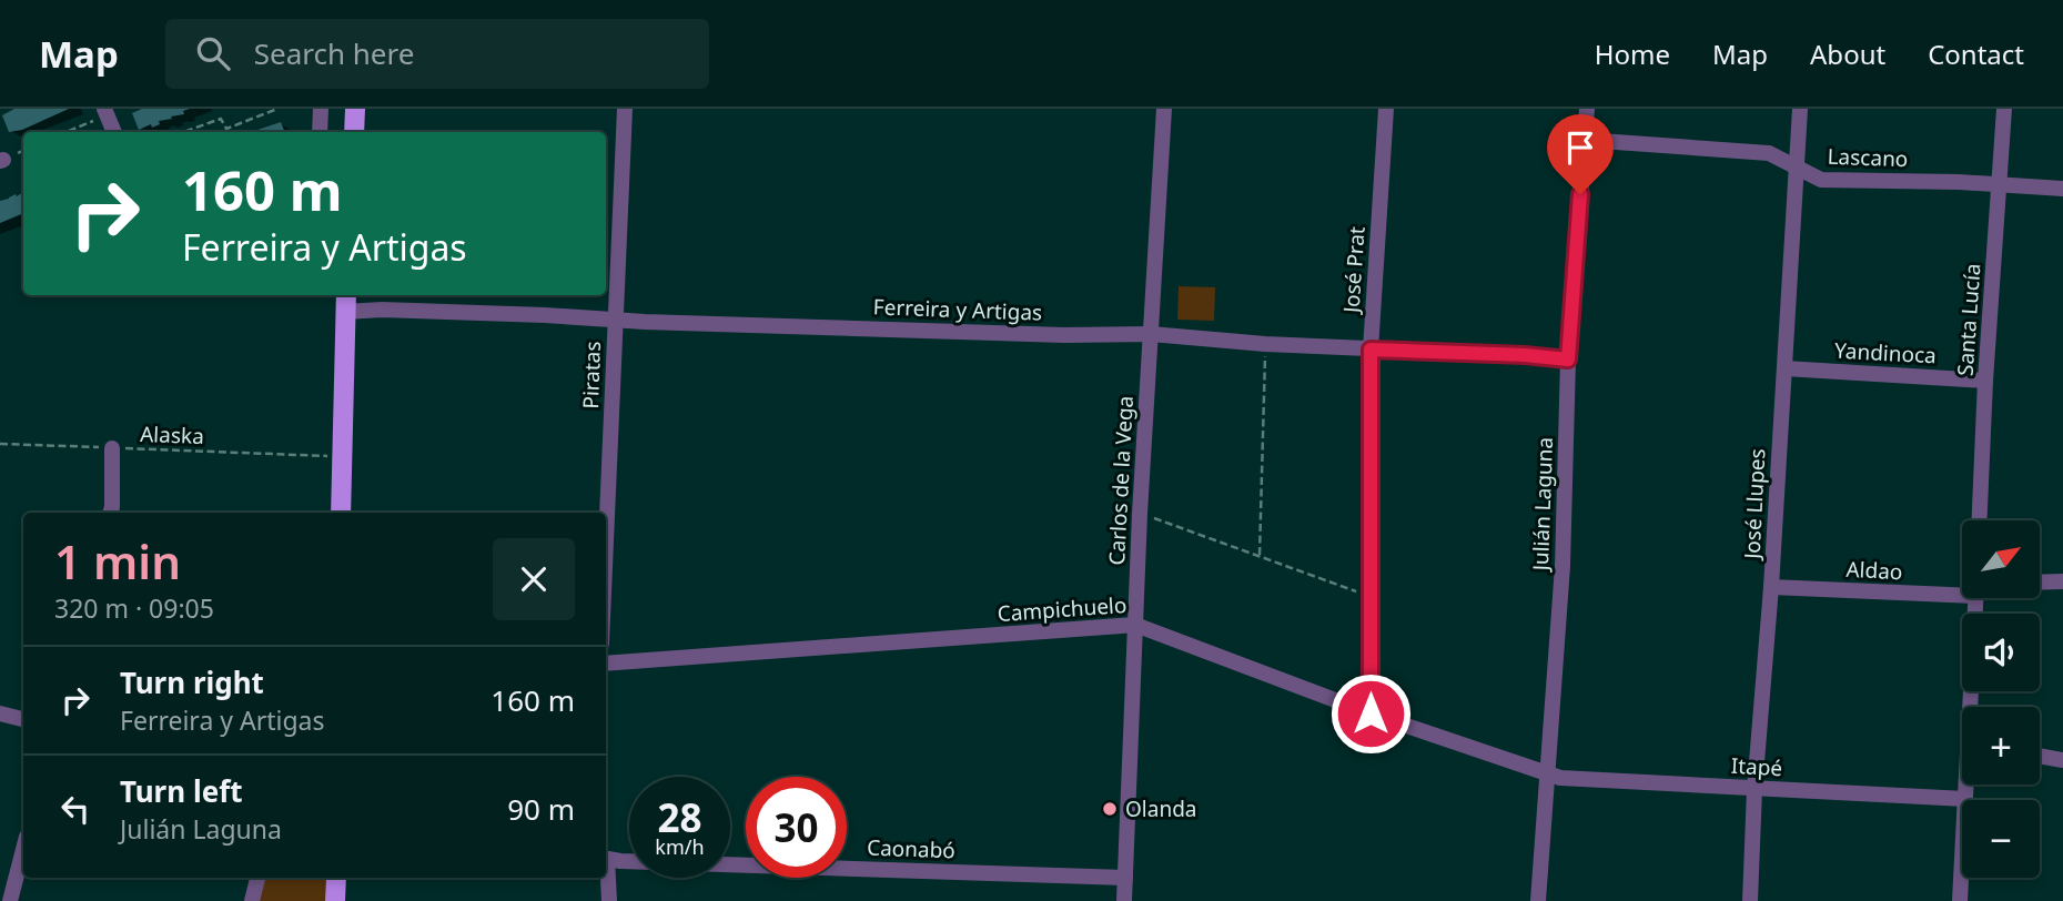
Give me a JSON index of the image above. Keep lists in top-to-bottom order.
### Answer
{
  "streets": {
    "street": [
      "Lascano",
      "José Prat",
      "Ferreira y Artigas",
      "Santa Lucía",
      "Yandinoca",
      "Piratas",
      "Carlos de la Vega",
      "Julián Laguna",
      "José Llupes",
      "Aldao",
      "Campichuelo",
      "Itapé",
      "Caonabó"
    ],
    "path": ["Alaska"]
  },
  "crossings": [
    ["Lascano", "Santa Lucía"],
    ["Lascano", "Julián Laguna"],
    ["Lascano", "José Llupes"],
    ["José Prat", "Ferreira y Artigas"],
    ["José Prat", "Campichuelo"],
    ["Ferreira y Artigas", "Piratas"],
    ["Ferreira y Artigas", "Carlos de la Vega"],
    ["Ferreira y Artigas", "Julián Laguna"],
    ["Santa Lucía", "Yandinoca"],
    ["Yandinoca", "José Llupes"],
    ["Carlos de la Vega", "Campichuelo"],
    ["Carlos de la Vega", "Caonabó"],
    ["Julián Laguna", "Campichuelo"],
    ["Julián Laguna", "Itapé"],
    ["José Llupes", "Aldao"],
    ["José Llupes", "Itapé"],
    ["Campichuelo", "Itapé"]
  ],
  "places": ["Olanda"],
  "north": "top right",
  "page": {
    "header": "Map",
    "search": "Search here",
    "nav": [
      "Home",
      "Map",
      "About",
      "Contact"
    ],
    "turn": ["160 m", "Ferreira y Artigas"],
    "heading": ["1 min", "320 m · 09:05"],
    "map_buttons": ["+", "−"],
    "list": [
      {
        "name": "Turn right",
        "note": "Ferreira y Artigas",
        "value": "160 m"
      },
      {
        "name": "Turn left",
        "note": "Julián Laguna",
        "value": "90 m"
      }
    ],
    "speed": "28 km/h",
    "limit": "30"
  }
}
